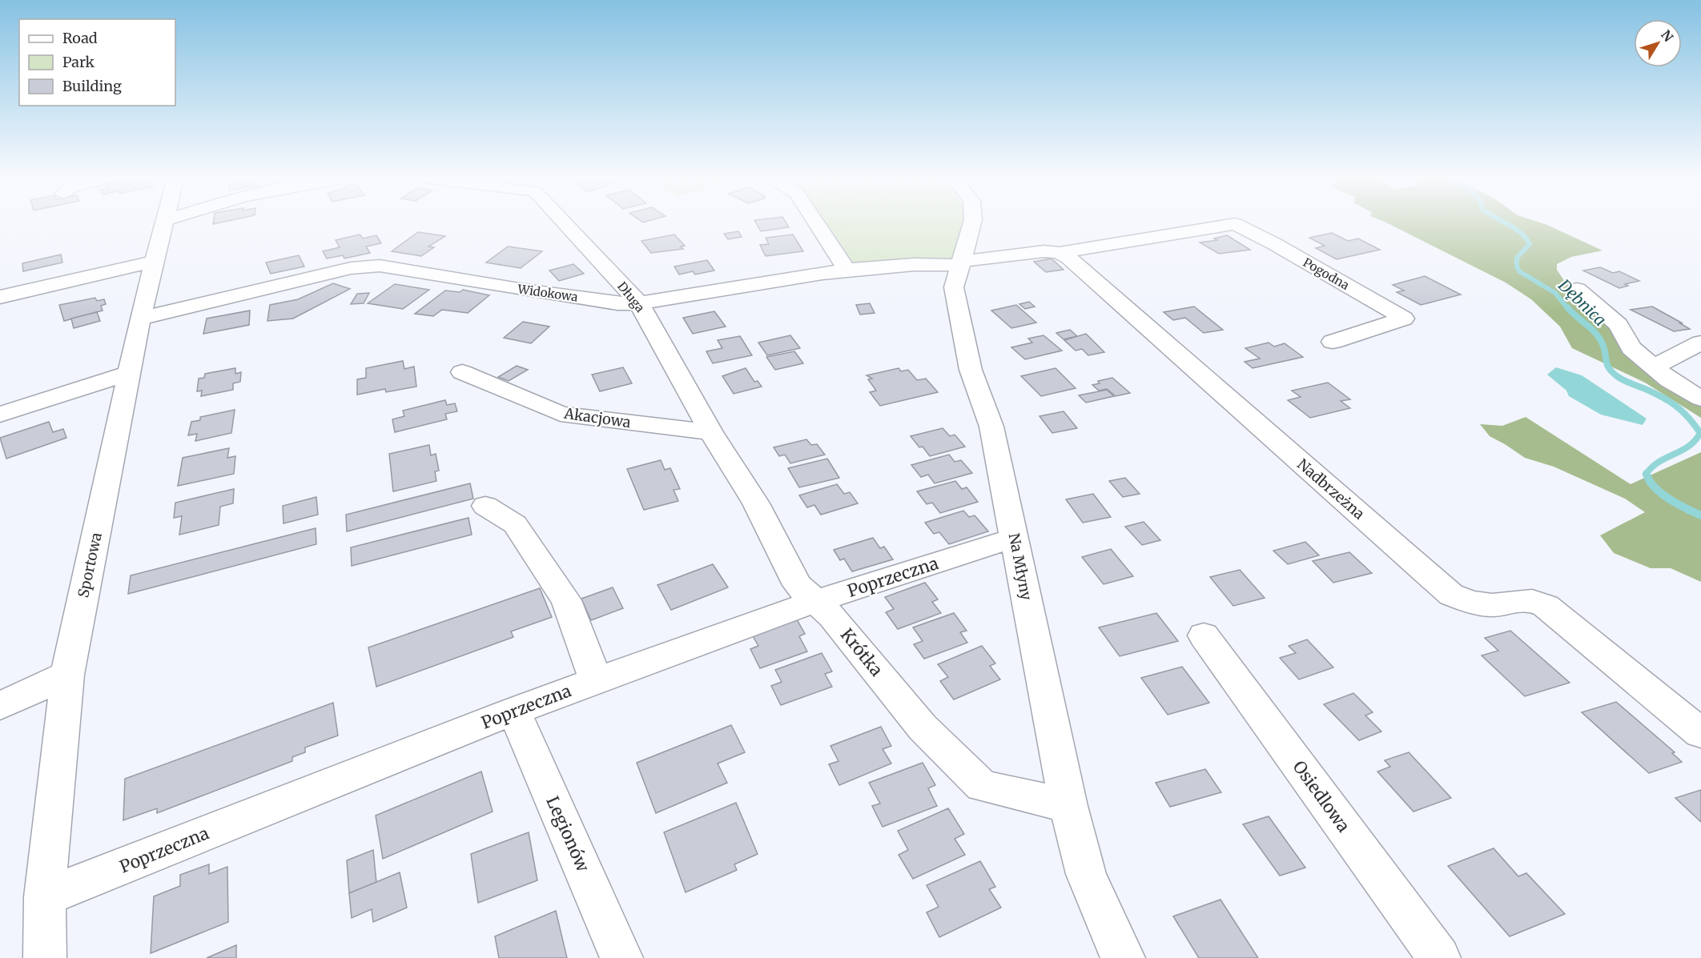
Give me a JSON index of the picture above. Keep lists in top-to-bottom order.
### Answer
{
  "streets": {
    "street": [
      "Pogodna",
      "Widokowa",
      "Długa",
      "Akacjowa",
      "Nadbrzeżna",
      "Sportowa",
      "Na Młyny",
      "Poprzeczna",
      "Krótka",
      "Osiedlowa",
      "Legionów"
    ]
  },
  "crossings": [
    ["Pogodna", "Nadbrzeżna"],
    ["Widokowa", "Długa"],
    ["Widokowa", "Sportowa"],
    ["Widokowa", "Na Młyny"],
    ["Długa", "Akacjowa"],
    ["Długa", "Krótka"],
    ["Akacjowa", "Krótka"],
    ["Sportowa", "Poprzeczna"],
    ["Na Młyny", "Poprzeczna"],
    ["Na Młyny", "Krótka"],
    ["Poprzeczna", "Krótka"],
    ["Poprzeczna", "Legionów"]
  ],
  "water": ["Dębnica"],
  "legend": ["Road", "Park", "Building"],
  "north": "top right"
}
